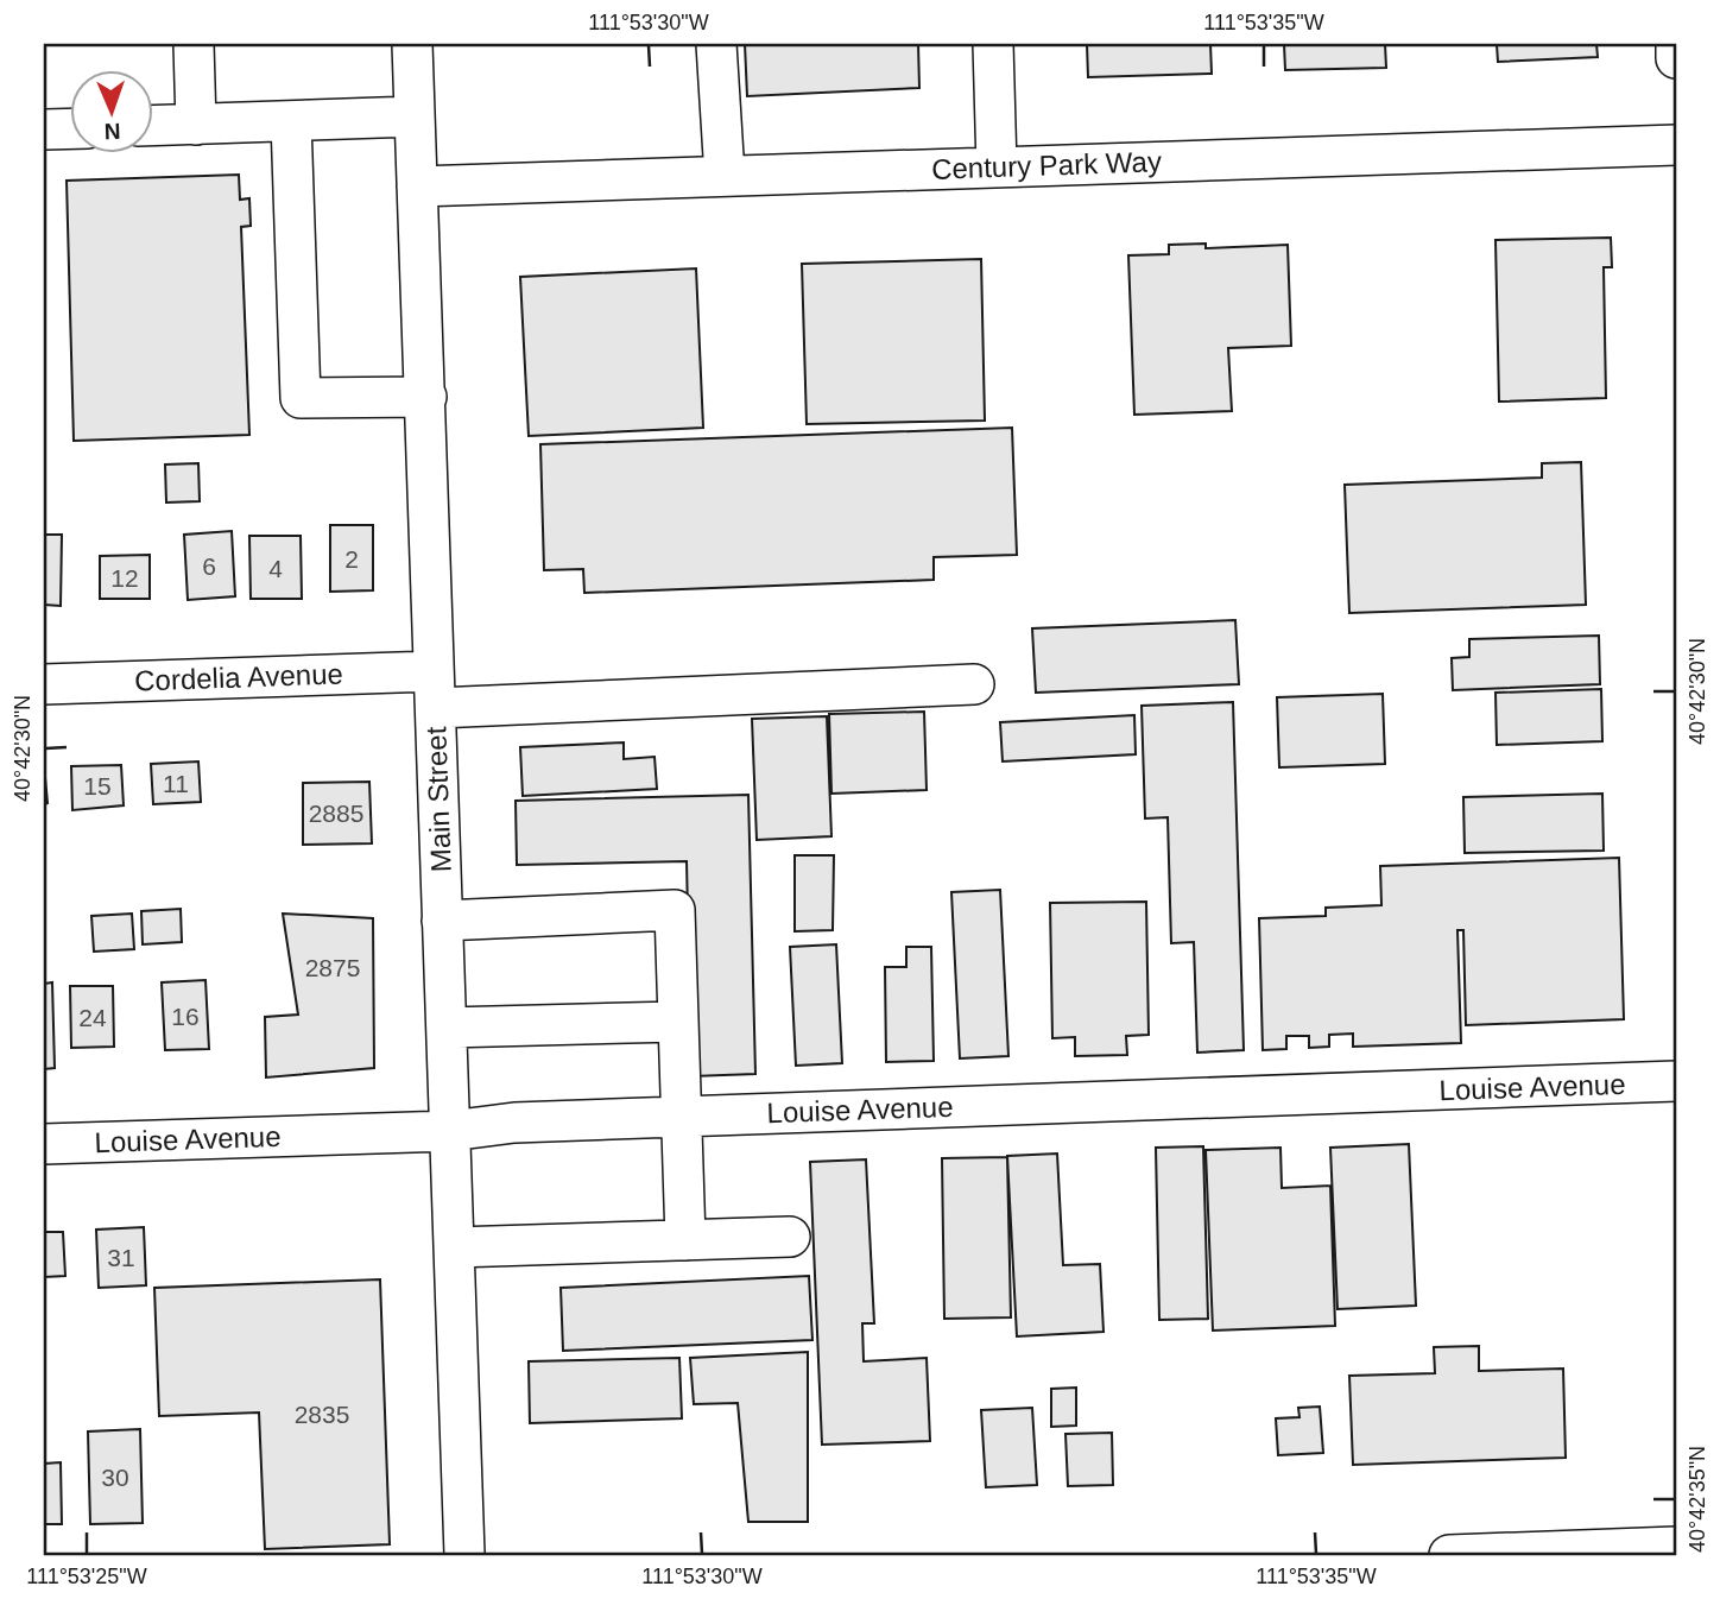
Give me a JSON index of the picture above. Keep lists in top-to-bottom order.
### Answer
{
  "streets": {
    "street": [
      "Century Park Way",
      "Cordelia Avenue",
      "Main Street",
      "Louise Avenue"
    ]
  },
  "crossings": [
    ["Century Park Way", "Main Street"],
    ["Cordelia Avenue", "Main Street"],
    ["Main Street", "Louise Avenue"]
  ],
  "house_numbers": [
    "2",
    "6",
    "4",
    "12",
    "11",
    "15",
    "2885",
    "2875",
    "16",
    "24",
    "31",
    "2835",
    "30"
  ],
  "north": "bottom",
  "coordinates": [
    "111°53'30\"W",
    "111°53'35\"W",
    "40°42'30\"N",
    "40°42'35\"N",
    "111°53'25\"W"
  ]
}
